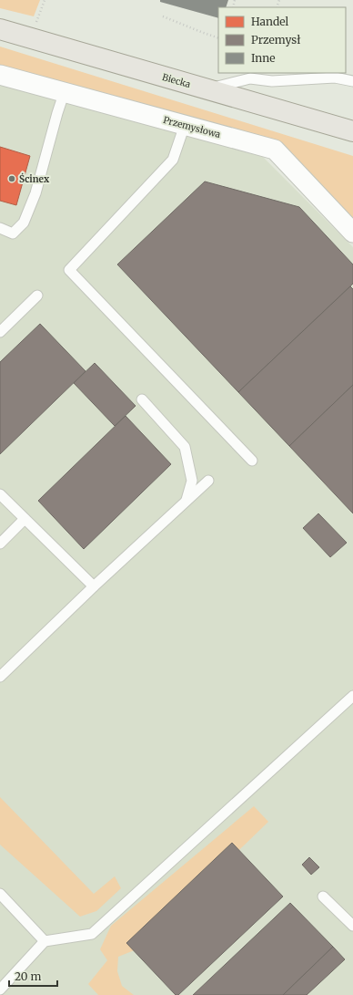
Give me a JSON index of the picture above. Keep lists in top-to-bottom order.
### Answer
{
  "streets": {
    "main road": ["Biecka"],
    "street": ["Przemysłowa"]
  },
  "places": ["Ścinex"],
  "legend": ["Handel", "Przemysł", "Inne"],
  "scale_bar": "20 m"
}
